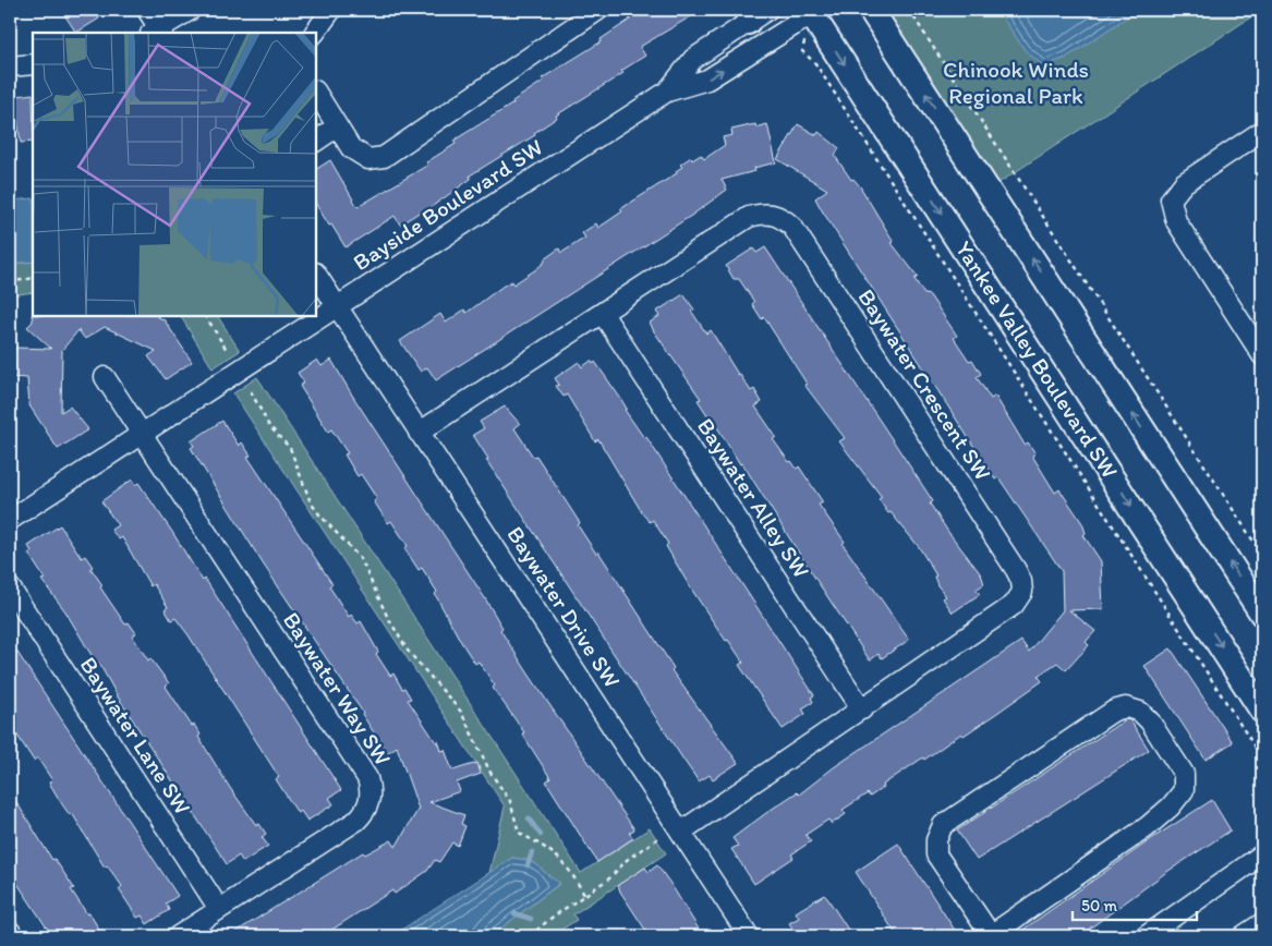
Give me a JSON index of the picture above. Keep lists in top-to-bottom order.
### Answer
{
  "streets": {
    "main road": ["Yankee Valley Boulevard SW"],
    "street": [
      "Bayside Boulevard SW",
      "Baywater Crescent SW",
      "Baywater Alley SW",
      "Baywater Drive SW",
      "Baywater Way SW",
      "Baywater Lane SW"
    ]
  },
  "crossings": [
    ["Bayside Boulevard SW", "Yankee Valley Boulevard SW"],
    ["Bayside Boulevard SW", "Baywater Drive SW"],
    ["Bayside Boulevard SW", "Baywater Way SW"],
    ["Baywater Crescent SW", "Baywater Alley SW"],
    ["Baywater Crescent SW", "Baywater Drive SW"],
    ["Baywater Way SW", "Baywater Lane SW"]
  ],
  "parks": ["Chinook Winds Regional Park"],
  "scale_bar": "50 m"
}
